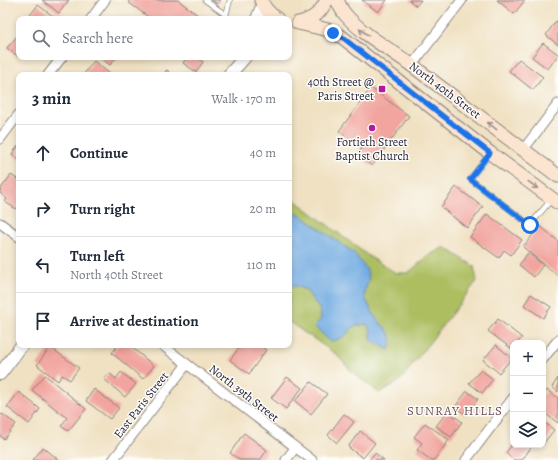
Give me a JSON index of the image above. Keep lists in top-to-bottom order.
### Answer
{
  "streets": {
    "main road": ["North 40th Street"],
    "street": ["North 39th Street", "East Paris Street"]
  },
  "crossings": [
    ["North 39th Street", "East Paris Street"]
  ],
  "districts": ["SUNRAY HILLS"],
  "places": {
    "transit": ["40th Street @ Paris Street"],
    "other": ["Fortieth Street Baptist Church"]
  },
  "page": {
    "search": "Search here",
    "heading": ["3 min", "Walk · 170 m"],
    "list": [
      ["Continue", "40 m"],
      ["Turn right", "20 m"],
      ["Turn left", "North 40th Street", "110 m"],
      "Arrive at destination"
    ],
    "map_buttons": ["+", "−"]
  }
}
